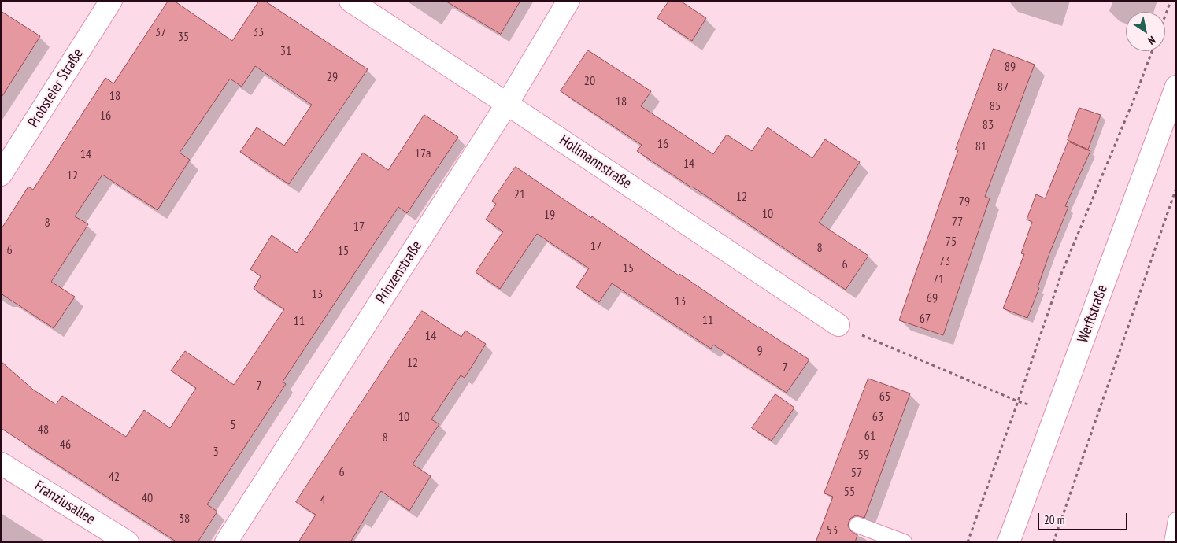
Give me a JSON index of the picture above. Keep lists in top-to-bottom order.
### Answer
{
  "streets": {
    "street": [
      "Probsteier Straße",
      "Hollmannstraße",
      "Prinzenstraße",
      "Werftstraße",
      "Franziusallee"
    ]
  },
  "crossings": [
    ["Hollmannstraße", "Prinzenstraße"]
  ],
  "house_numbers": [
    "37",
    "33",
    "35",
    "31",
    "89",
    "29",
    "20",
    "87",
    "18",
    "18",
    "85",
    "16",
    "83",
    "16",
    "81",
    "17a",
    "14",
    "14",
    "12",
    "21",
    "12",
    "79",
    "10",
    "19",
    "77",
    "8",
    "17",
    "75",
    "17",
    "8",
    "6",
    "15",
    "73",
    "6",
    "15",
    "71",
    "13",
    "69",
    "13",
    "67",
    "11",
    "11",
    "14",
    "9",
    "12",
    "7",
    "7",
    "65",
    "10",
    "63",
    "5",
    "48",
    "61",
    "8",
    "46",
    "3",
    "59",
    "6",
    "57",
    "42",
    "55",
    "40",
    "4",
    "38",
    "53"
  ],
  "scale_bar": "20 m",
  "north": "bottom right"
}
